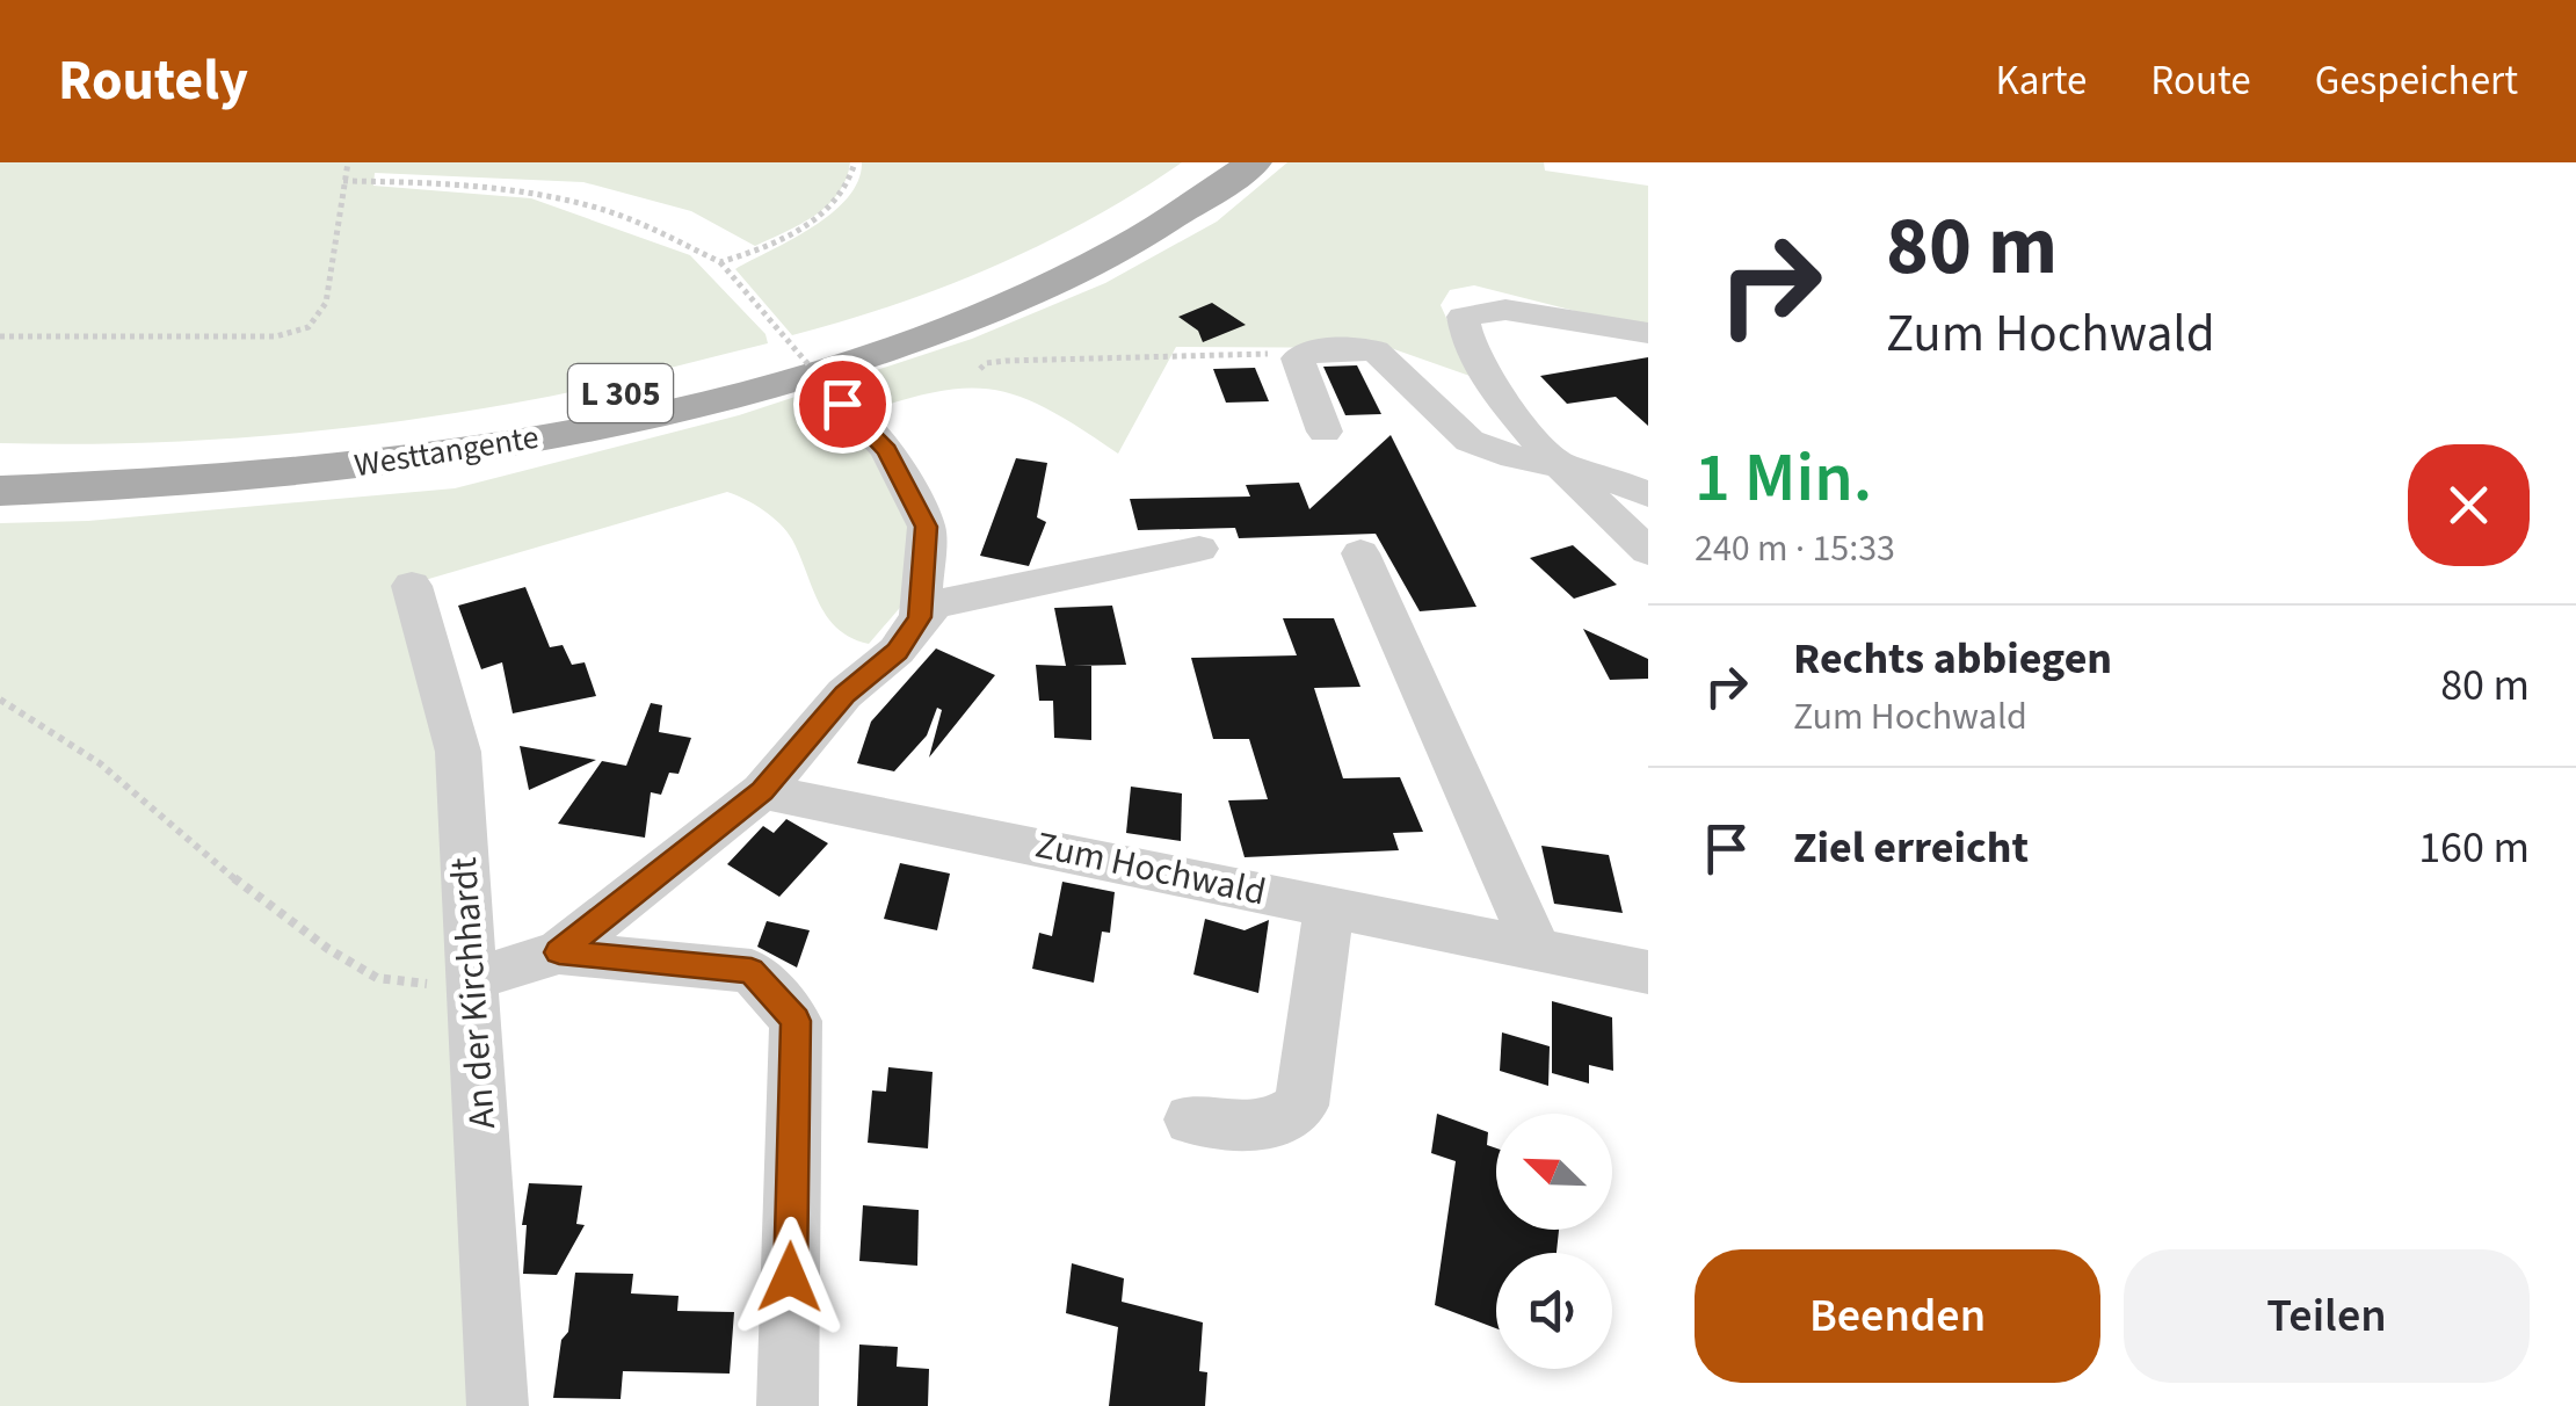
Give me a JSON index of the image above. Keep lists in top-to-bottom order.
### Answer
{
  "streets": {
    "main road": ["L 305", "Westtangente"],
    "street": ["Zum Hochwald", "An der Kirchhardt"]
  },
  "north": "top left",
  "page": {
    "header": "Routely",
    "nav": ["Karte", "Route", "Gespeichert"],
    "turn": ["80 m", "Zum Hochwald"],
    "heading": ["1 Min.", "240 m · 15:33"],
    "list": [
      {
        "name": "Rechts abbiegen",
        "note": "Zum Hochwald",
        "value": "80 m"
      },
      {
        "name": "Ziel erreicht",
        "value": "160 m"
      }
    ],
    "buttons": ["Beenden", "Teilen"]
  }
}
